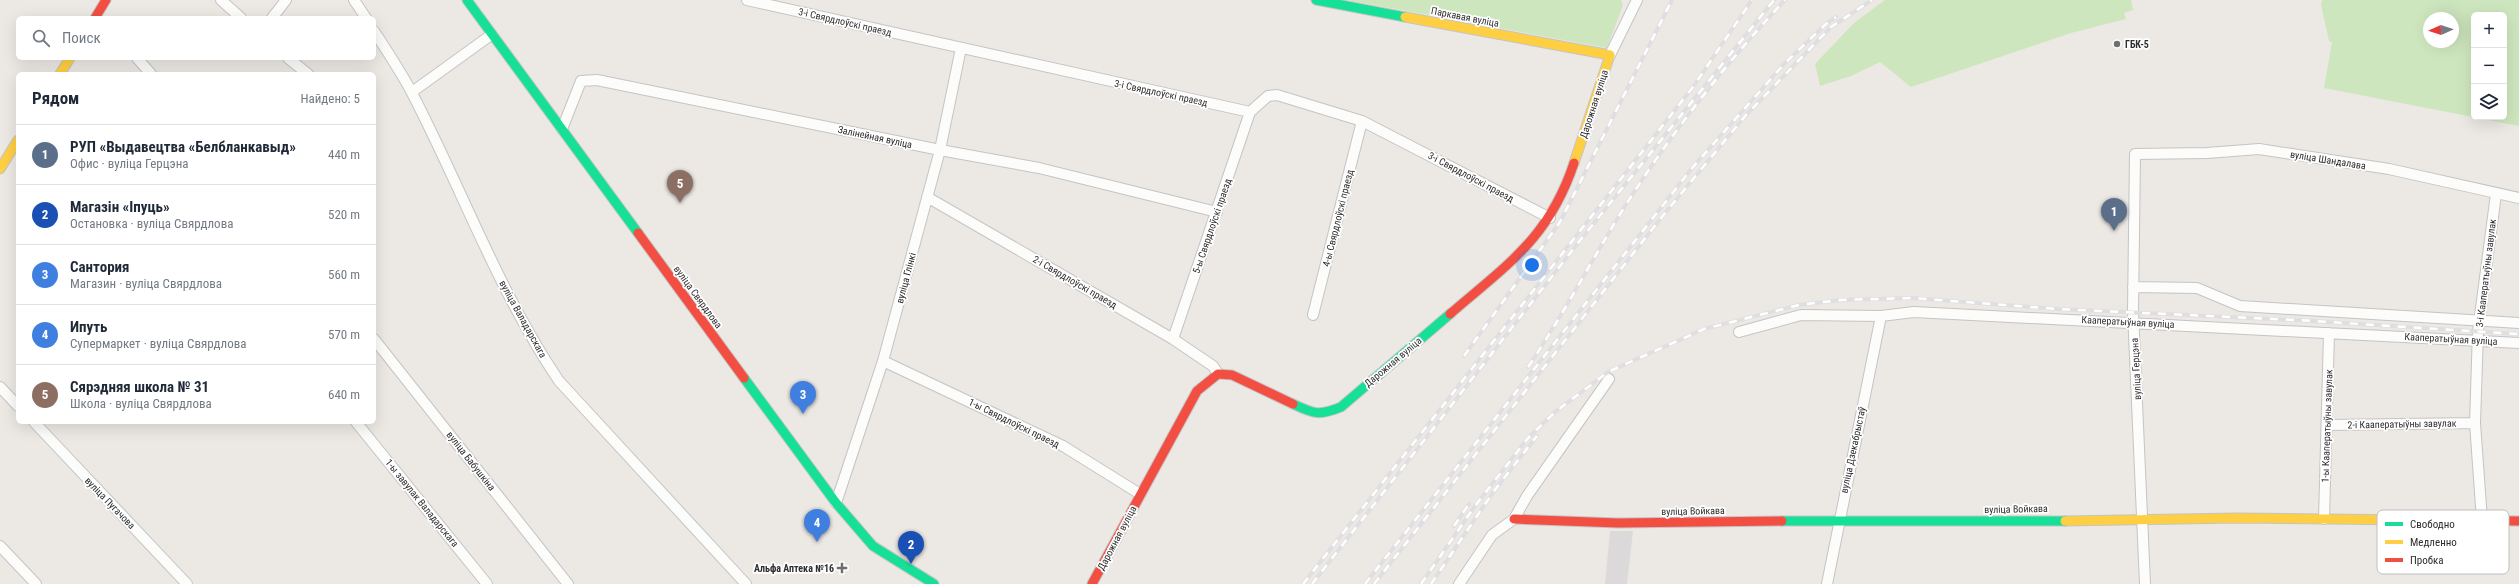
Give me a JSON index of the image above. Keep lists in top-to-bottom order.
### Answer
{
  "streets": {
    "street": [
      "Паркавая вуліца",
      "3-і Свярдлоўскі праезд",
      "Дарожная вуліца",
      "Залінейная вуліца",
      "вуліца Шандалава",
      "4-ы Свярдлоўскі праезд",
      "5-ы Свярдлоўскі праезд",
      "3-і Кааператыўны завулак",
      "вуліца Глінкі",
      "2-і Свярдлоўскі праезд",
      "вуліца Свярдлова",
      "вуліца Валадарскага",
      "Кааператыўная вуліца",
      "вуліца Герцэна",
      "1-ы Свярдлоўскі праезд",
      "2-і Кааператыўны завулак",
      "1-ы Кааператыўны завулак",
      "вуліца Дзекабрыстаў",
      "вуліца Бабушкіна",
      "вуліца Пугачова",
      "1-ы завулак Валадарскага",
      "вуліца Войкава"
    ]
  },
  "crossings": [
    ["Паркавая вуліца", "Дарожная вуліца"],
    ["3-і Свярдлоўскі праезд", "Дарожная вуліца"],
    ["3-і Свярдлоўскі праезд", "4-ы Свярдлоўскі праезд"],
    ["3-і Свярдлоўскі праезд", "5-ы Свярдлоўскі праезд"],
    ["3-і Свярдлоўскі праезд", "вуліца Глінкі"],
    ["Дарожная вуліца", "2-і Свярдлоўскі праезд"],
    ["Дарожная вуліца", "1-ы Свярдлоўскі праезд"],
    ["Залінейная вуліца", "5-ы Свярдлоўскі праезд"],
    ["Залінейная вуліца", "вуліца Глінкі"],
    ["Залінейная вуліца", "вуліца Свярдлова"],
    ["вуліца Шандалава", "3-і Кааператыўны завулак"],
    ["вуліца Шандалава", "вуліца Герцэна"],
    ["5-ы Свярдлоўскі праезд", "2-і Свярдлоўскі праезд"],
    ["3-і Кааператыўны завулак", "Кааператыўная вуліца"],
    ["3-і Кааператыўны завулак", "2-і Кааператыўны завулак"],
    ["вуліца Глінкі", "2-і Свярдлоўскі праезд"],
    ["вуліца Глінкі", "вуліца Свярдлова"],
    ["вуліца Глінкі", "1-ы Свярдлоўскі праезд"],
    ["Кааператыўная вуліца", "вуліца Герцэна"],
    ["Кааператыўная вуліца", "1-ы Кааператыўны завулак"],
    ["Кааператыўная вуліца", "вуліца Дзекабрыстаў"],
    ["вуліца Герцэна", "вуліца Войкава"],
    ["2-і Кааператыўны завулак", "1-ы Кааператыўны завулак"],
    ["1-ы Кааператыўны завулак", "вуліца Войкава"],
    ["вуліца Дзекабрыстаў", "вуліца Войкава"]
  ],
  "places": {
    "other": ["ГБК-5"],
    "health": ["Альфа Аптека №16"]
  },
  "legend": ["Свободно", "Медленно", "Пробка"],
  "north": "left",
  "page": {
    "map_buttons": ["+", "−"],
    "search": "Поиск",
    "heading": ["Рядом", "Найдено: 5"],
    "list": [
      {
        "mark": "1",
        "name": "РУП «Выдавецтва «Белбланкавыд»",
        "note": "Офис · вуліца Герцэна",
        "value": "440 m"
      },
      {
        "mark": "2",
        "name": "Магазін «Іпуць»",
        "note": "Остановка · вуліца Свярдлова",
        "value": "520 m"
      },
      {
        "mark": "3",
        "name": "Сантория",
        "note": "Магазин · вуліца Свярдлова",
        "value": "560 m"
      },
      {
        "mark": "4",
        "name": "Ипуть",
        "note": "Супермаркет · вуліца Свярдлова",
        "value": "570 m"
      },
      {
        "mark": "5",
        "name": "Сярэдняя школа № 31",
        "note": "Школа · вуліца Свярдлова",
        "value": "640 m"
      }
    ],
    "pins": [
      "5",
      "1",
      "3",
      "4",
      "2"
    ]
  }
}
